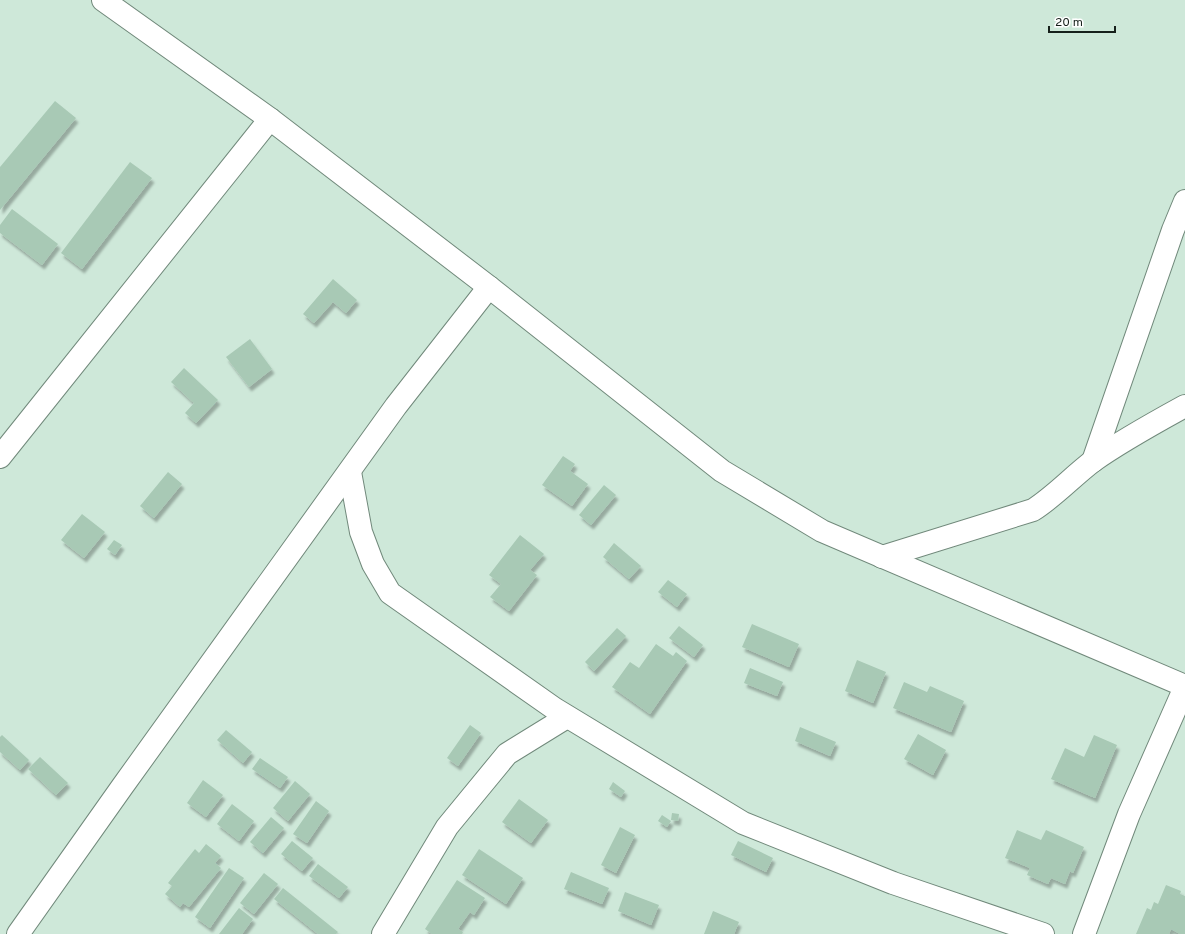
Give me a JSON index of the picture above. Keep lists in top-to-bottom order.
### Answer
{
  "scale_bar": "20 m"
}
